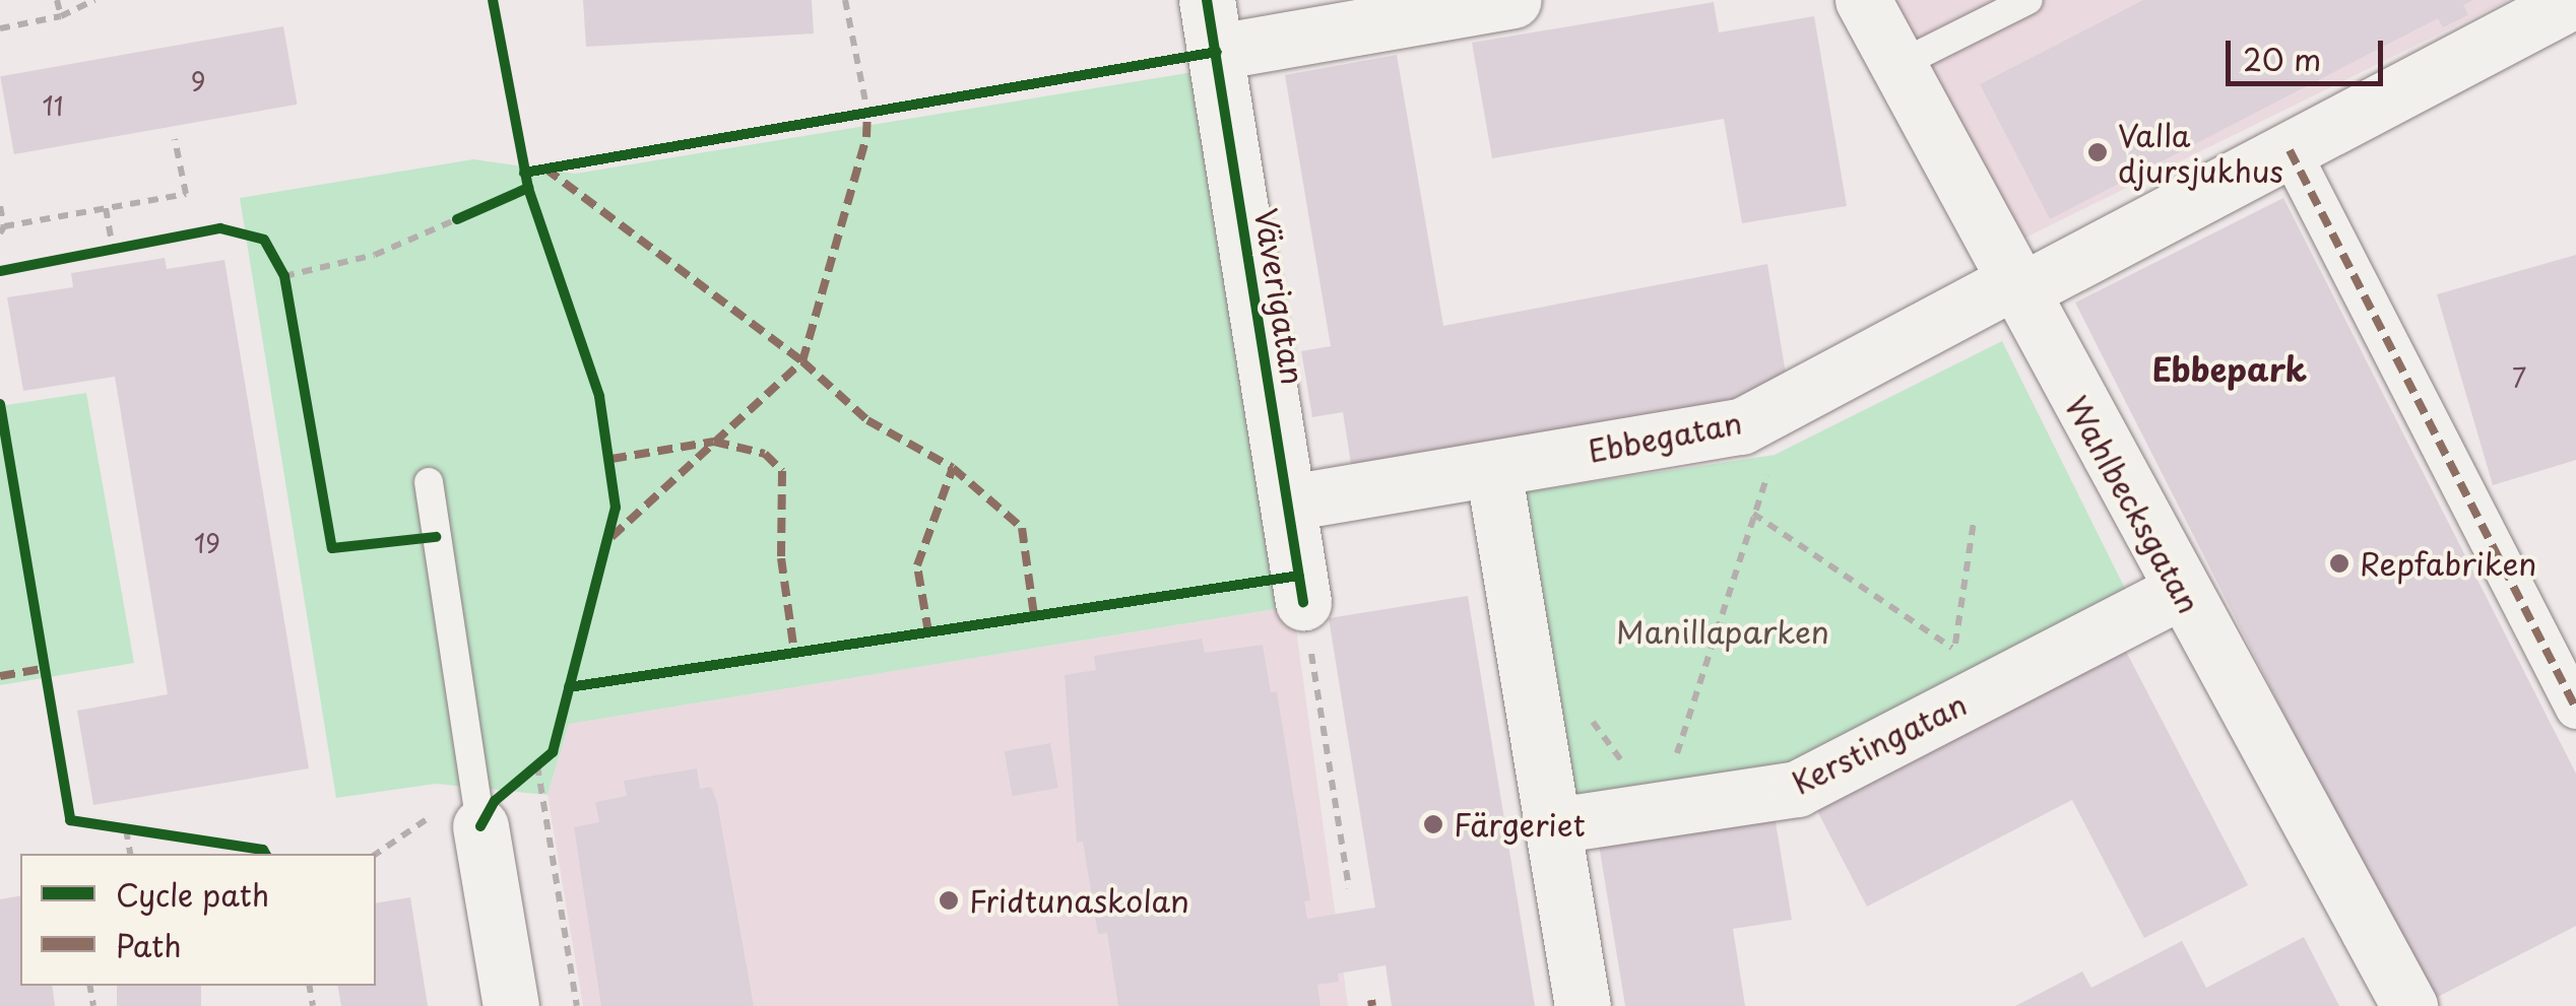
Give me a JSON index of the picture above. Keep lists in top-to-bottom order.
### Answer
{
  "streets": {
    "street": [
      "Väverigatan",
      "Ebbegatan",
      "Wahlbecksgatan",
      "Kerstingatan"
    ]
  },
  "crossings": [
    ["Väverigatan", "Ebbegatan"],
    ["Ebbegatan", "Wahlbecksgatan"],
    ["Wahlbecksgatan", "Kerstingatan"]
  ],
  "districts": ["Ebbepark"],
  "parks": ["Manillaparken"],
  "places": [
    "Valla djursjukhus",
    "Repfabriken",
    "Färgeriet",
    "Fridtunaskolan"
  ],
  "house_numbers": [
    "9",
    "11",
    "7",
    "19"
  ],
  "legend": ["Cycle path", "Path"],
  "scale_bar": "20 m"
}
